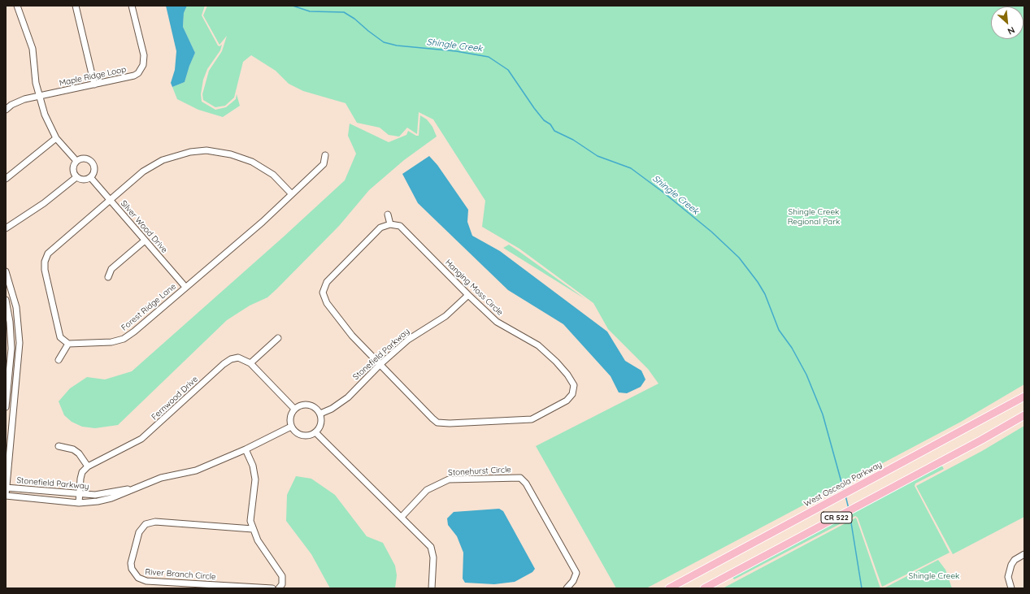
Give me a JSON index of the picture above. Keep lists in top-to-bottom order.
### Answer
{
  "streets": {
    "main road": ["West Osceola Parkway", "CR 522"],
    "street": [
      "Maple Ridge Loop",
      "Silver Wood Drive",
      "Hanging Moss Circle",
      "Forest Ridge Lane",
      "Stonefield Parkway",
      "Fernwood Drive",
      "Stonehurst Circle",
      "River Branch Circle"
    ]
  },
  "crossings": [
    ["Silver Wood Drive", "Forest Ridge Lane"],
    ["Hanging Moss Circle", "Stonefield Parkway"],
    ["Stonefield Parkway", "Fernwood Drive"]
  ],
  "water": ["Shingle Creek"],
  "parks": ["Shingle Creek Regional Park", "Shingle Creek"],
  "north": "bottom right"
}
